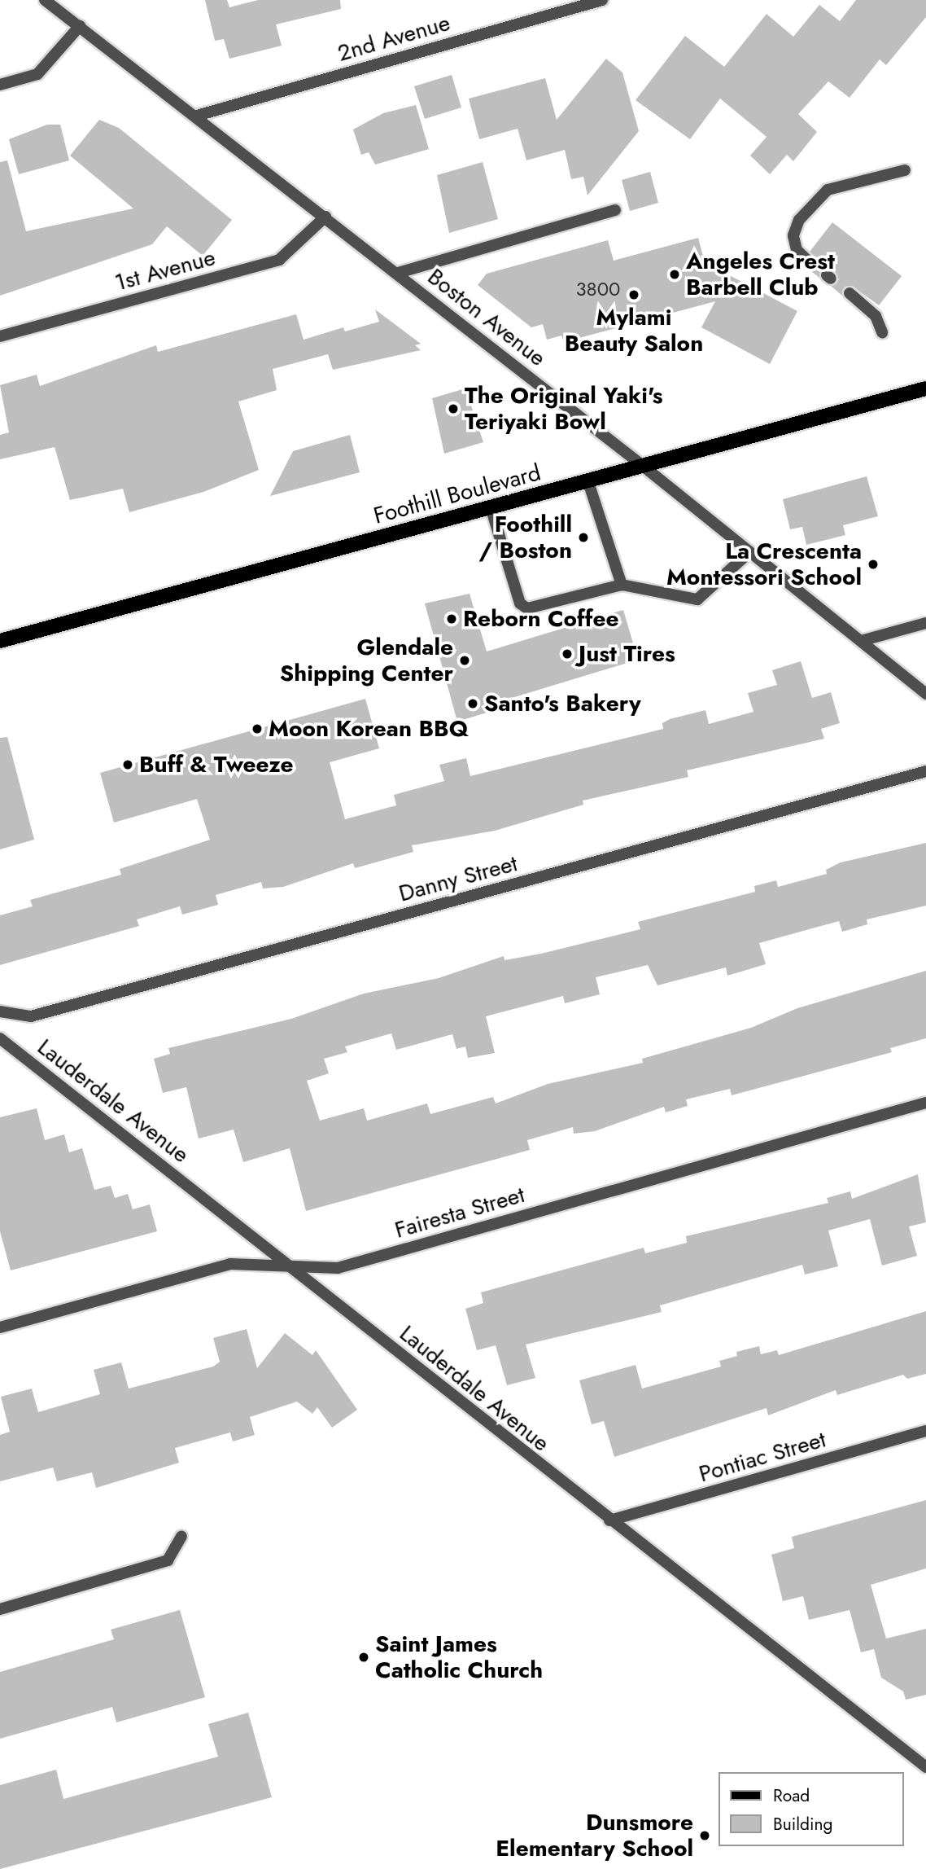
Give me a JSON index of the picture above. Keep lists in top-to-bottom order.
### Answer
{
  "streets": {
    "main road": ["Foothill Boulevard"],
    "street": [
      "2nd Avenue",
      "1st Avenue",
      "Boston Avenue",
      "Danny Street",
      "Lauderdale Avenue",
      "Fairesta Street",
      "Pontiac Street"
    ]
  },
  "crossings": [
    ["2nd Avenue", "Boston Avenue"],
    ["1st Avenue", "Boston Avenue"],
    ["Boston Avenue", "Foothill Boulevard"],
    ["Lauderdale Avenue", "Fairesta Street"],
    ["Lauderdale Avenue", "Pontiac Street"]
  ],
  "places": [
    "Angeles Crest Barbell Club",
    "Mylami Beauty Salon",
    "The Original Yaki's Teriyaki Bowl",
    "Foothill / Boston",
    "La Crescenta Montessori School",
    "Reborn Coffee",
    "Just Tires",
    "Glendale Shipping Center",
    "Santo's Bakery",
    "Moon Korean BBQ",
    "Buff & Tweeze",
    "Saint James Catholic Church",
    "Dunsmore Elementary School"
  ],
  "house_numbers": ["3800"],
  "legend": ["Road", "Building"]
}
